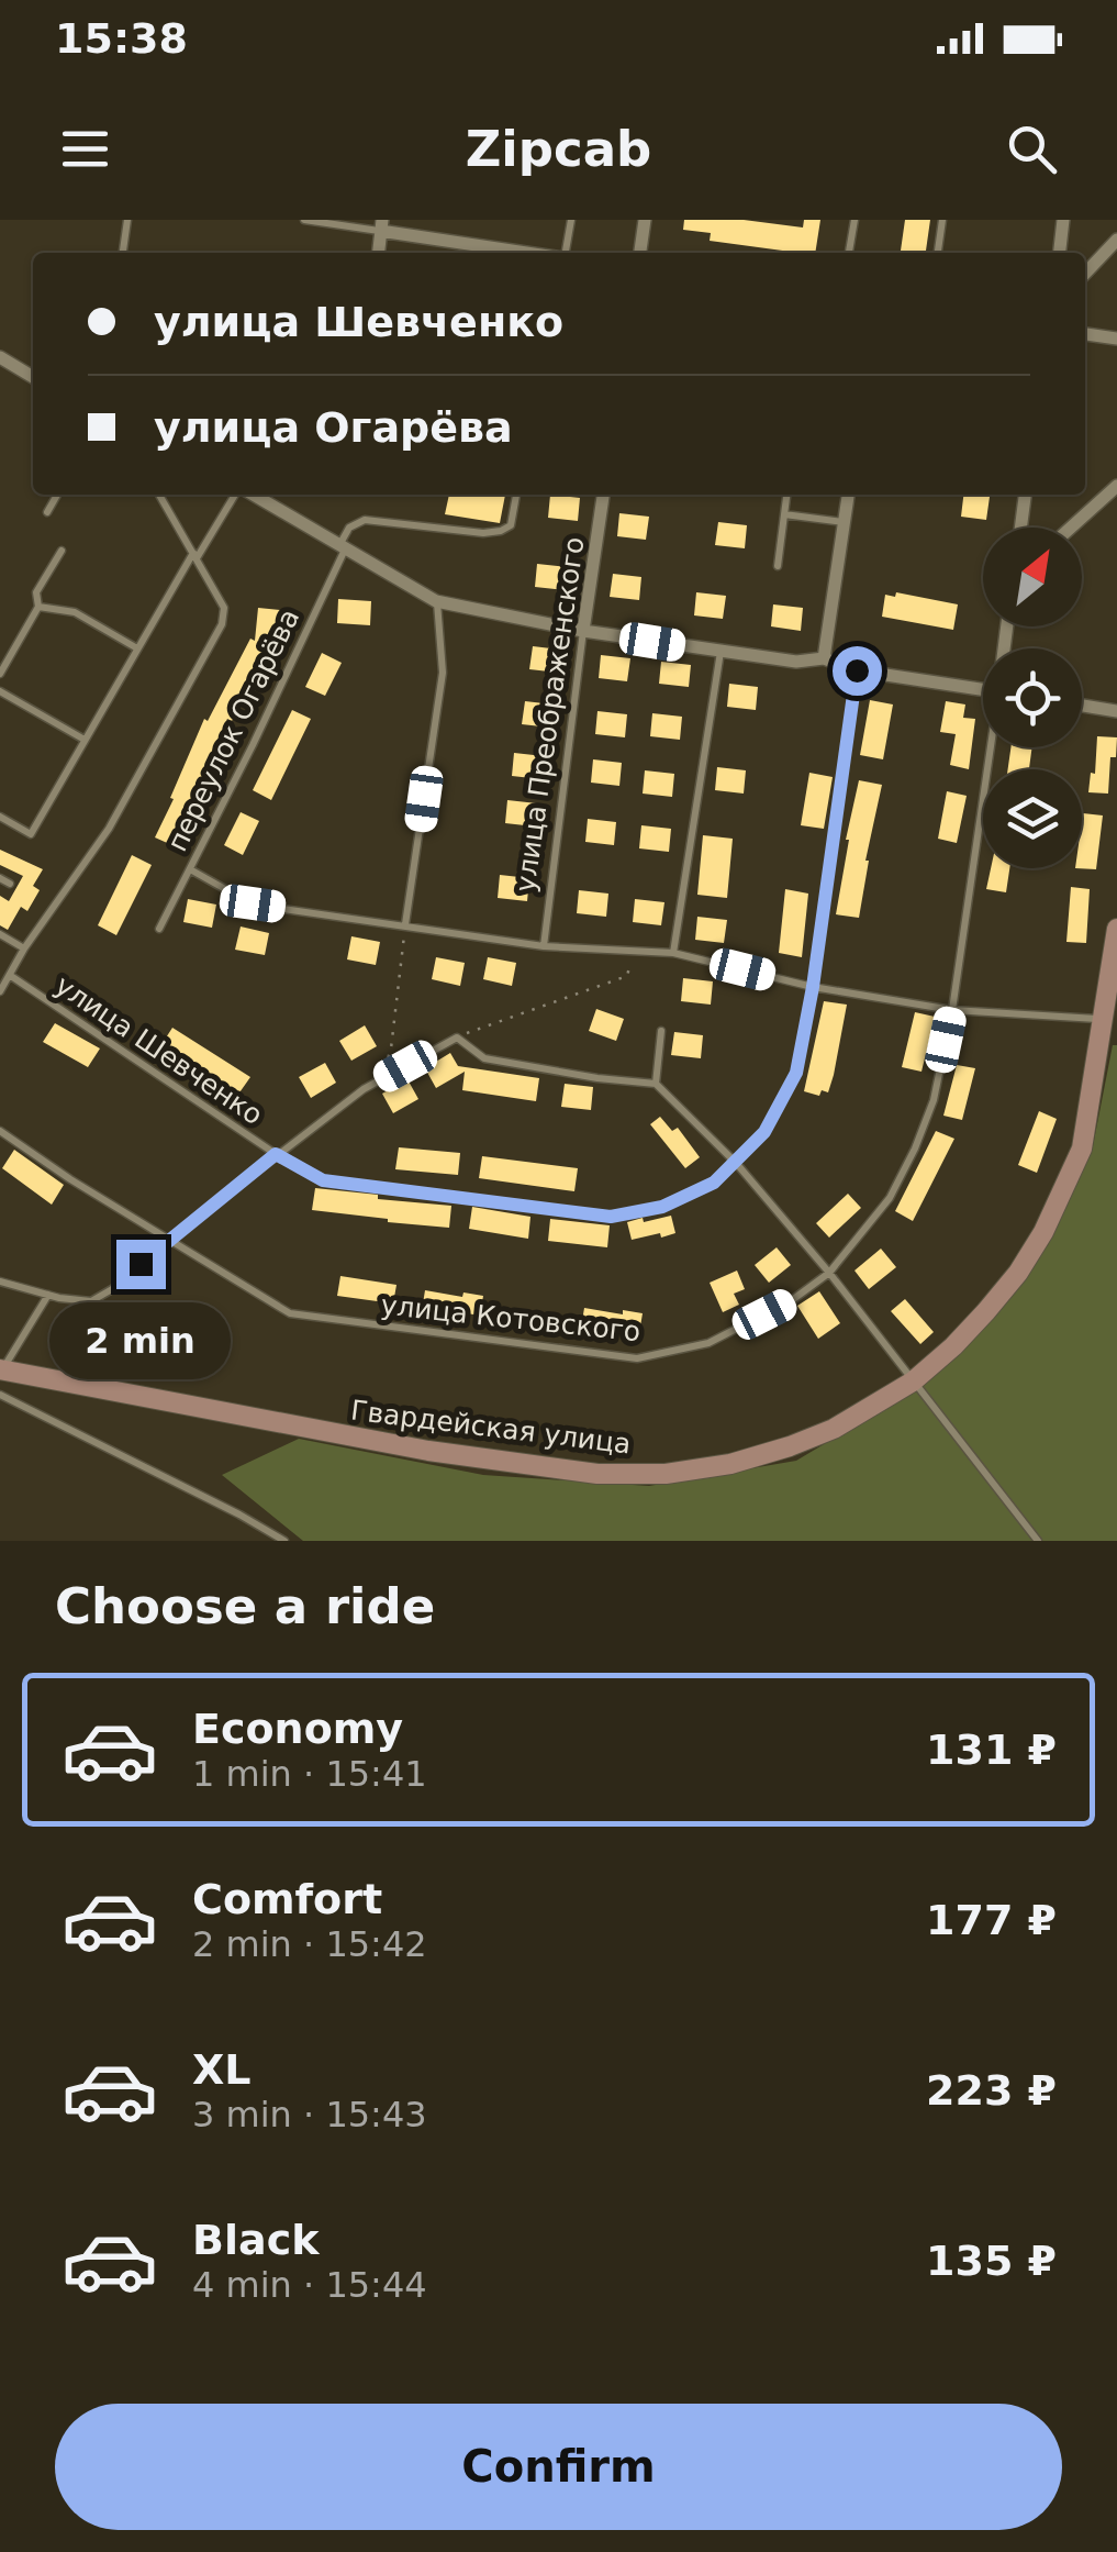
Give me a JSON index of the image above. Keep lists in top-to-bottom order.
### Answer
{
  "streets": {
    "main road": ["Гвардейская улица"],
    "street": ["улица Преображенского"],
    "lane": ["переулок Огарёва", "улица Шевченко", "улица Котовского"]
  },
  "north": "top right",
  "page": {
    "status": "15:38",
    "header": "Zipcab",
    "banner": ["улица Шевченко", "улица Огарёва"],
    "bubble": "2 min",
    "heading": "Choose a ride",
    "list": [
      {
        "name": "Economy",
        "note": "1 min · 15:41",
        "value": "131 ₽"
      },
      {
        "name": "Comfort",
        "note": "2 min · 15:42",
        "value": "177 ₽"
      },
      {
        "name": "XL",
        "note": "3 min · 15:43",
        "value": "223 ₽"
      },
      {
        "name": "Black",
        "note": "4 min · 15:44",
        "value": "135 ₽"
      }
    ],
    "buttons": "Confirm"
  }
}
